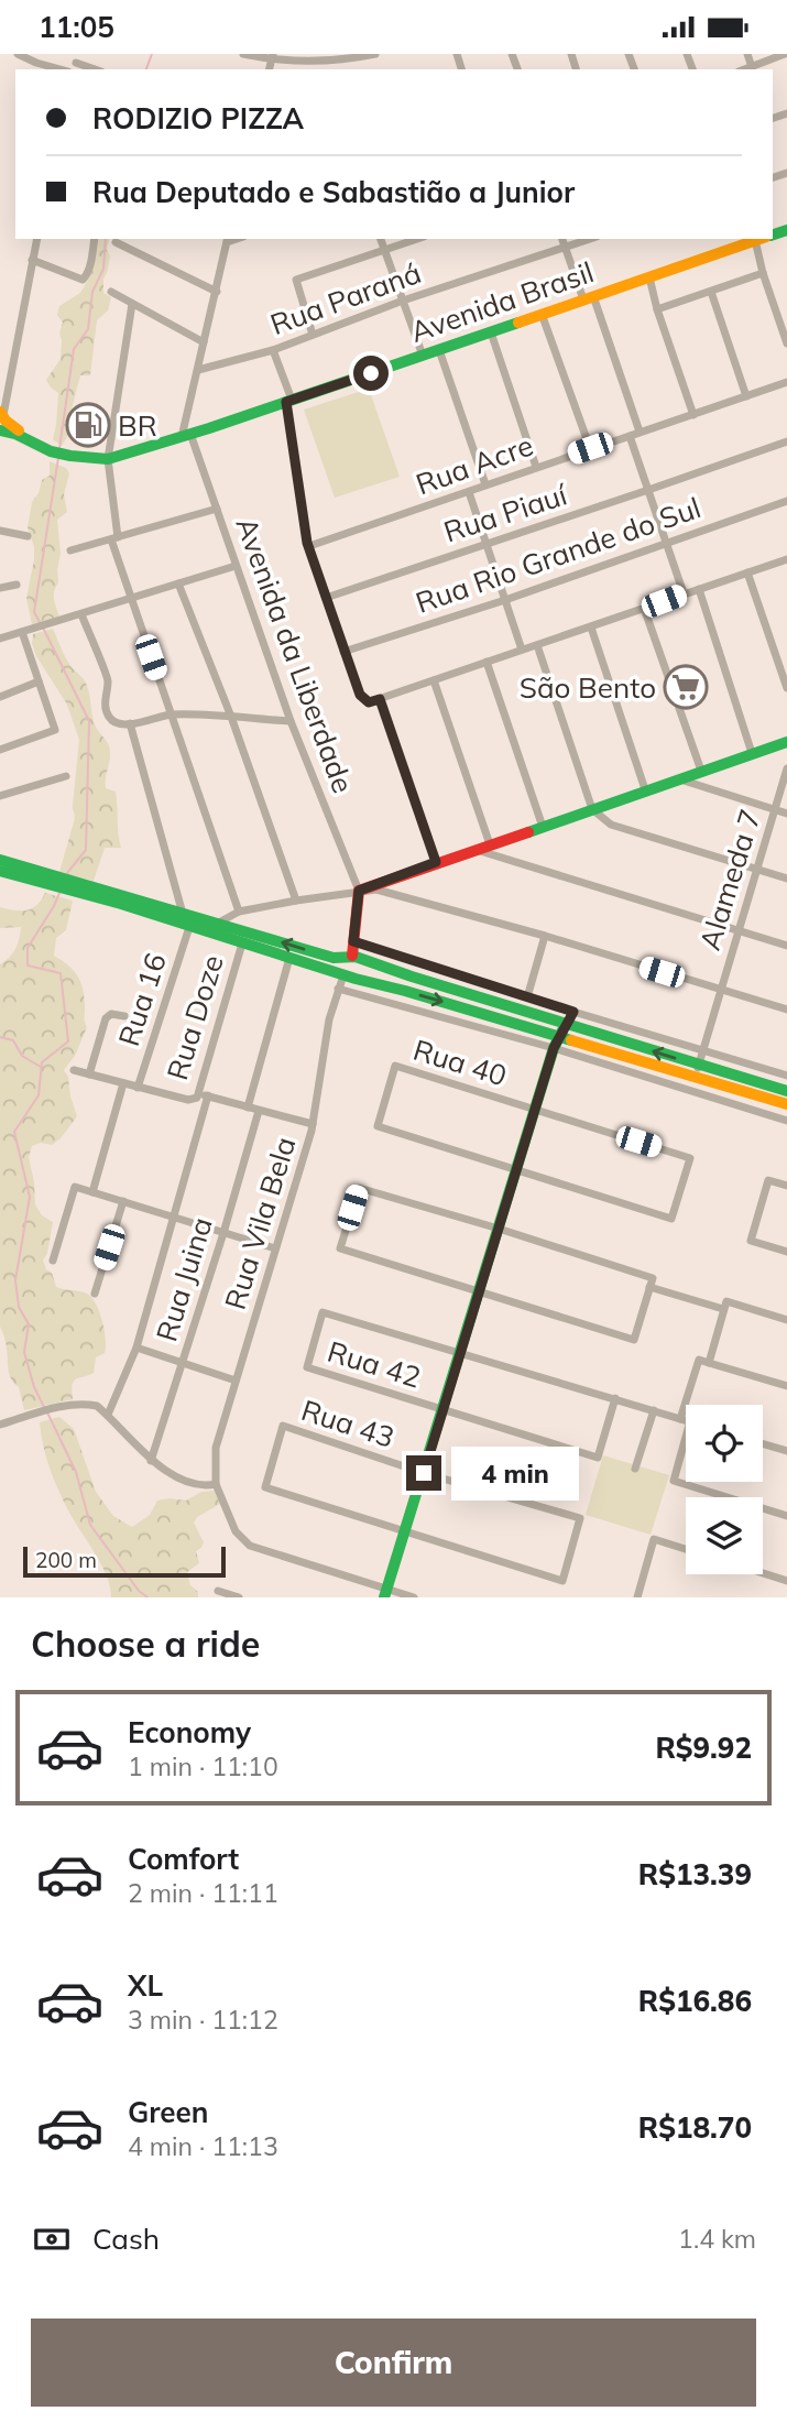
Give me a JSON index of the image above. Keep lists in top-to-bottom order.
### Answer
{
  "streets": {
    "main road": ["Avenida Brasil"],
    "street": [
      "Rua Paraná",
      "Rua Acre",
      "Rua Piauí",
      "Rua Rio Grande do Sul",
      "Avenida da Liberdade",
      "Alameda 7",
      "Rua 16",
      "Rua Doze",
      "Rua 40",
      "Rua Vila Bela",
      "Rua Juina",
      "Rua 42",
      "Rua 43"
    ]
  },
  "crossings": [
    ["Avenida Brasil", "Avenida da Liberdade"],
    ["Rua 16", "Rua Doze"]
  ],
  "places": {
    "fuel station": ["BR"],
    "supermarket": ["São Bento"]
  },
  "scale_bar": "200 m",
  "page": {
    "status": "11:05",
    "banner": ["RODIZIO PIZZA", "Rua Deputado e Sabastião a Junior"],
    "bubble": "4 min",
    "scale": "200 m",
    "heading": "Choose a ride",
    "list": [
      {
        "name": "Economy",
        "note": "1 min · 11:10",
        "value": "R$9.92"
      },
      {
        "name": "Comfort",
        "note": "2 min · 11:11",
        "value": "R$13.39"
      },
      {
        "name": "XL",
        "note": "3 min · 11:12",
        "value": "R$16.86"
      },
      {
        "name": "Green",
        "note": "4 min · 11:13",
        "value": "R$18.70"
      }
    ],
    "pay": ["Cash", "1.4 km"],
    "buttons": "Confirm"
  }
}
